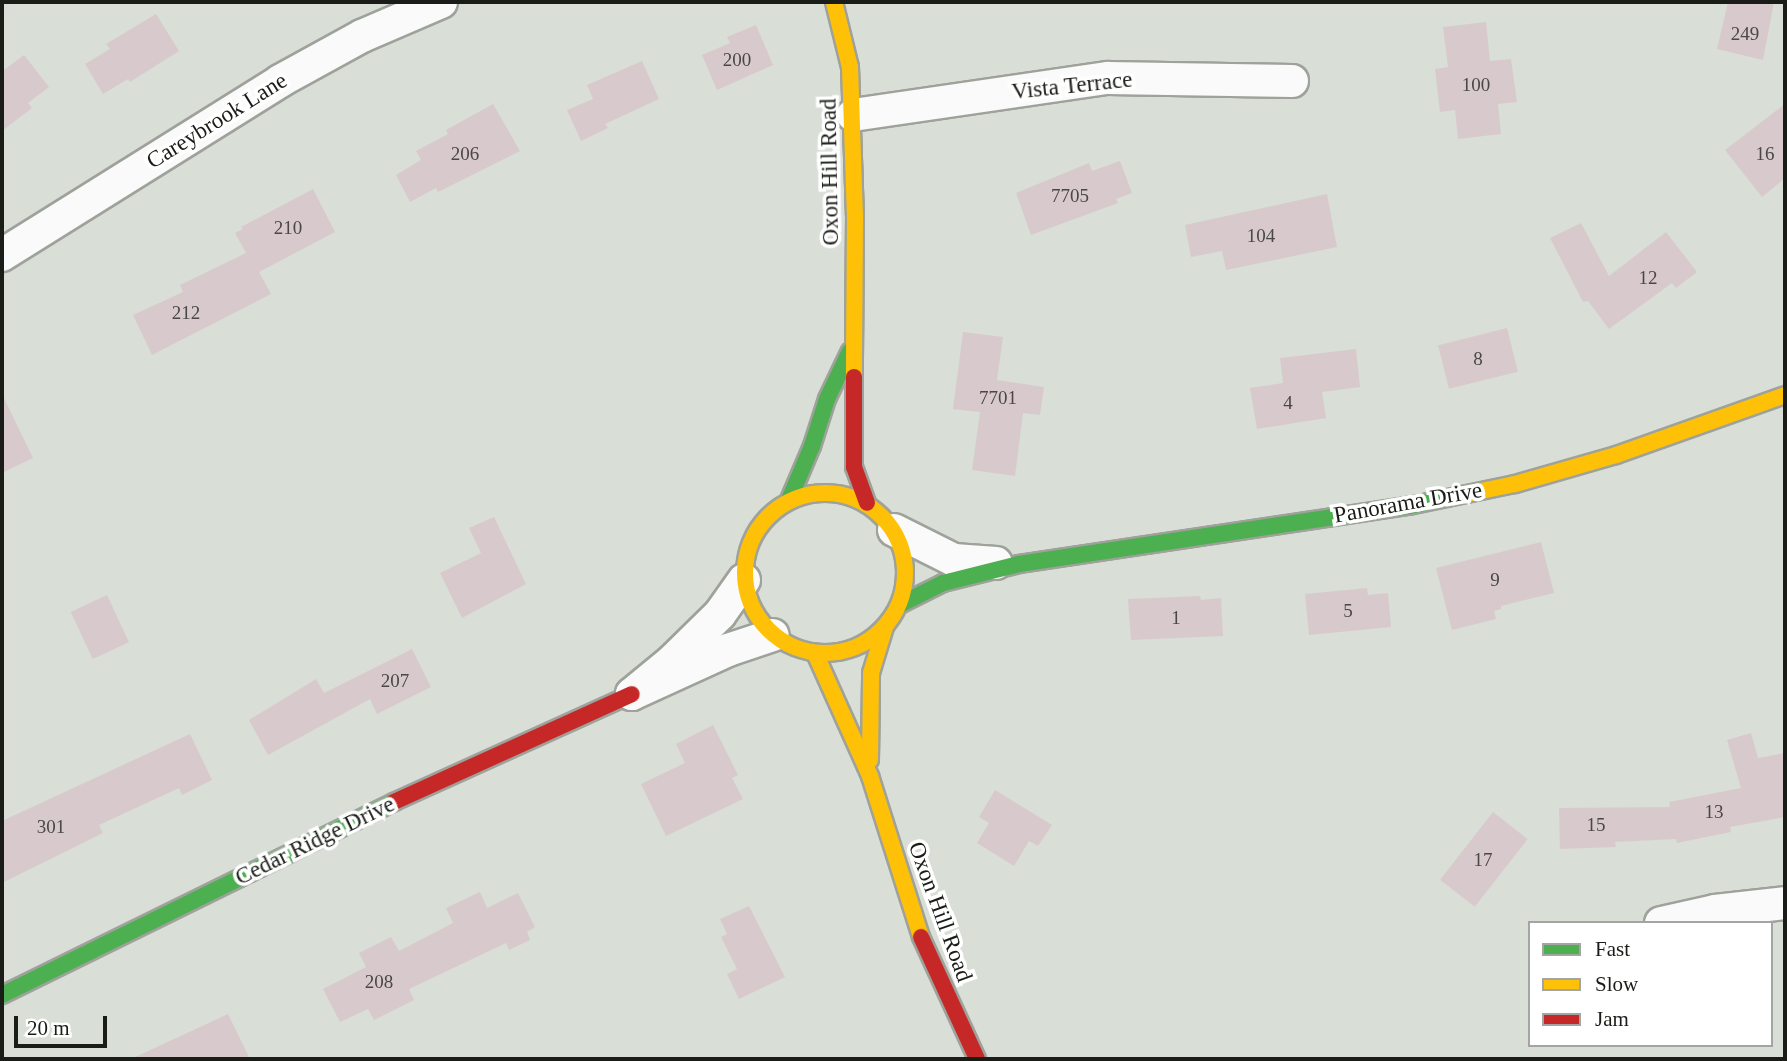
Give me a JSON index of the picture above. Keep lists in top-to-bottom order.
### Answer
{
  "streets": {
    "main road": ["Oxon Hill Road", "Panorama Drive", "Cedar Ridge Drive"],
    "street": ["Vista Terrace", "Careybrook Lane"]
  },
  "crossings": [
    ["Vista Terrace", "Oxon Hill Road"],
    ["Oxon Hill Road", "Panorama Drive"],
    ["Oxon Hill Road", "Cedar Ridge Drive"],
    ["Panorama Drive", "Cedar Ridge Drive"]
  ],
  "house_numbers": [
    "249",
    "200",
    "100",
    "206",
    "16",
    "7705",
    "210",
    "104",
    "12",
    "212",
    "8",
    "7701",
    "4",
    "9",
    "5",
    "1",
    "207",
    "13",
    "15",
    "301",
    "17",
    "208"
  ],
  "legend": ["Fast", "Slow", "Jam"],
  "scale_bar": "20 m"
}
